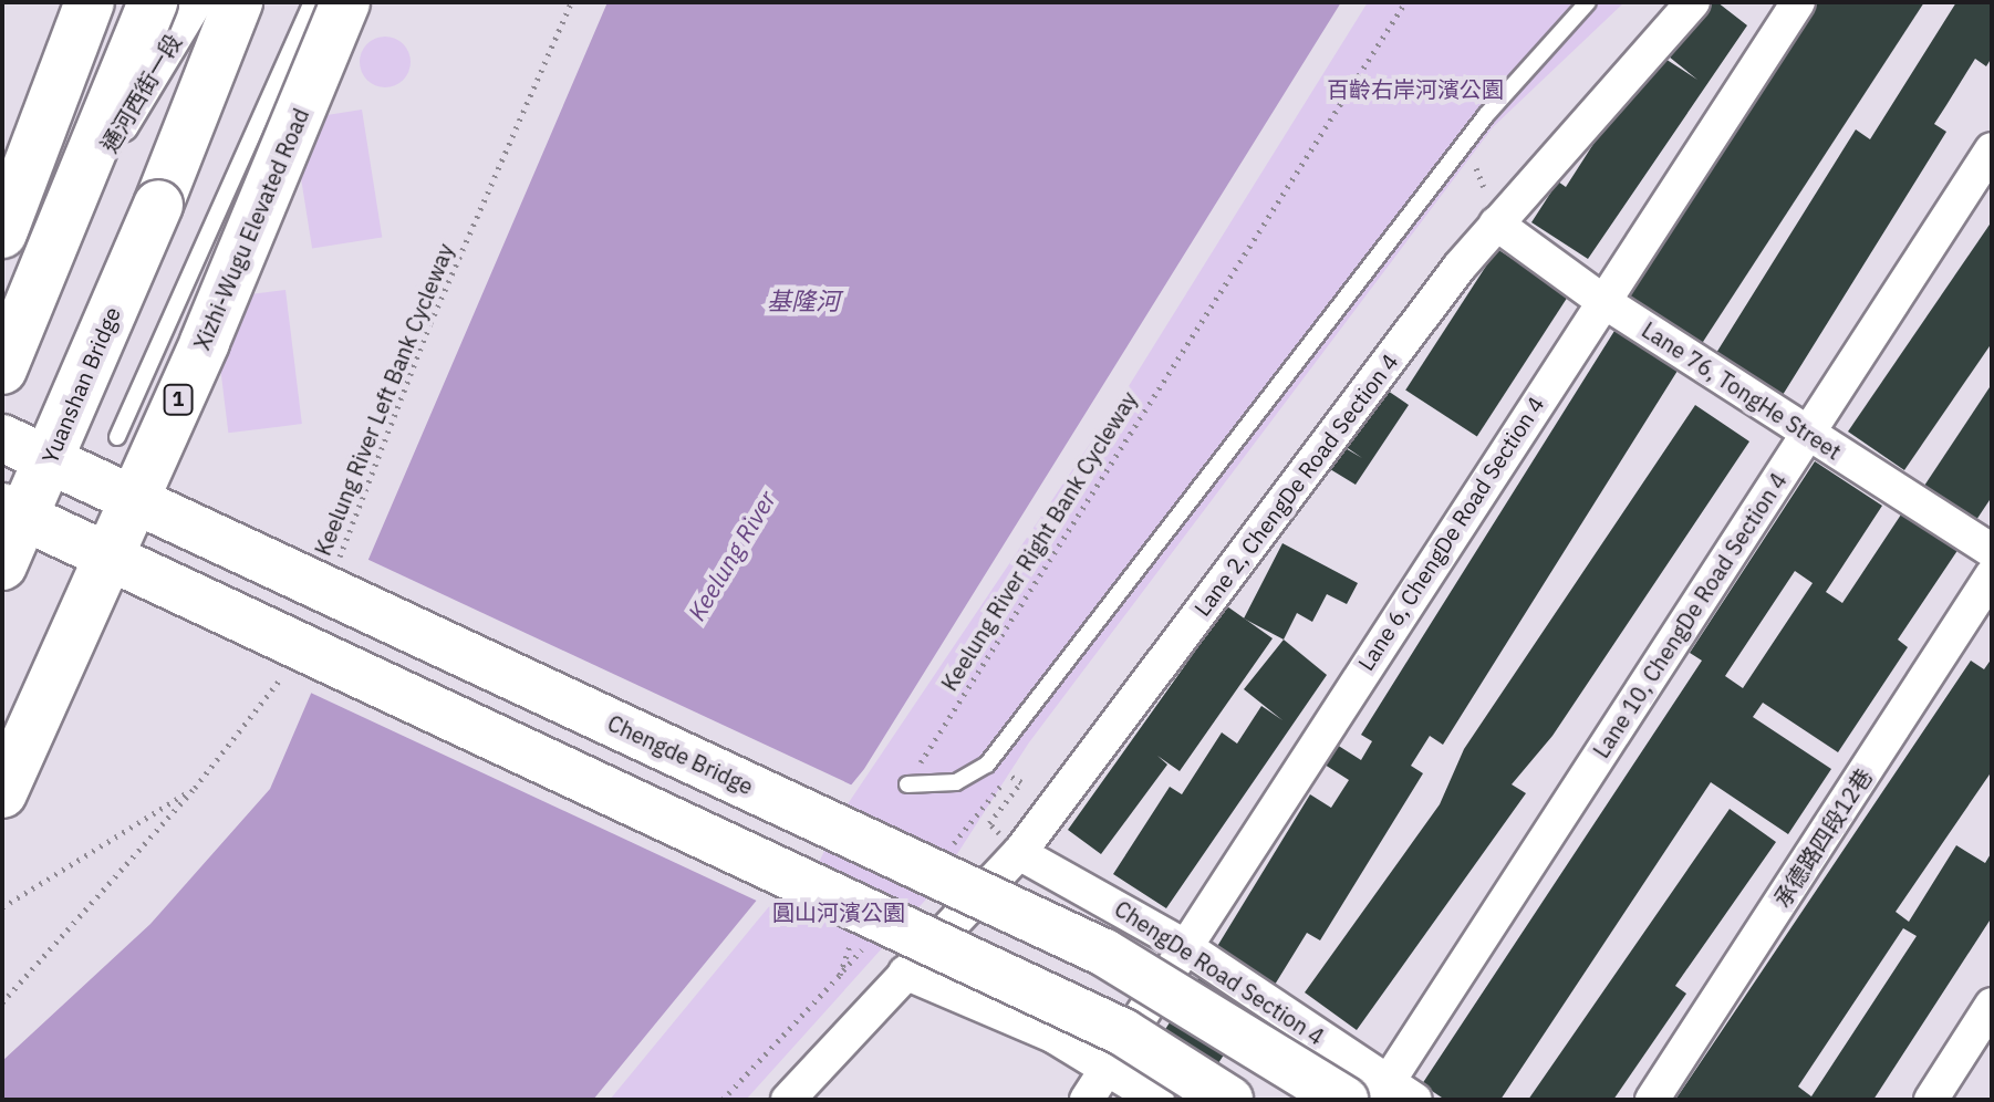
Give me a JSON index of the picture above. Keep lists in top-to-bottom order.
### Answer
{
  "streets": {
    "highway": ["Xizhi-Wugu Elevated Road", "Yuanshan Bridge", "1"],
    "main road": ["Chengde Bridge"],
    "street": [
      "通河西街一段",
      "Lane 76, TongHe Street",
      "Lane 2, ChengDe Road Section 4",
      "Lane 6, ChengDe Road Section 4",
      "Lane 10, ChengDe Road Section 4",
      "承德路四段12巷",
      "ChengDe Road Section 4"
    ],
    "path": ["Keelung River Left Bank Cycleway", "Keelung River Right Bank Cycleway"]
  },
  "crossings": [
    ["Lane 76, TongHe Street", "Lane 2, ChengDe Road Section 4"],
    ["Lane 76, TongHe Street", "Lane 6, ChengDe Road Section 4"],
    ["Lane 76, TongHe Street", "Lane 10, ChengDe Road Section 4"],
    ["Lane 2, ChengDe Road Section 4", "ChengDe Road Section 4"],
    ["Lane 6, ChengDe Road Section 4", "ChengDe Road Section 4"],
    ["Lane 10, ChengDe Road Section 4", "ChengDe Road Section 4"]
  ],
  "water": ["基隆河", "Keelung River"],
  "parks": ["百齡右岸河濱公園", "圓山河濱公園"]
}
